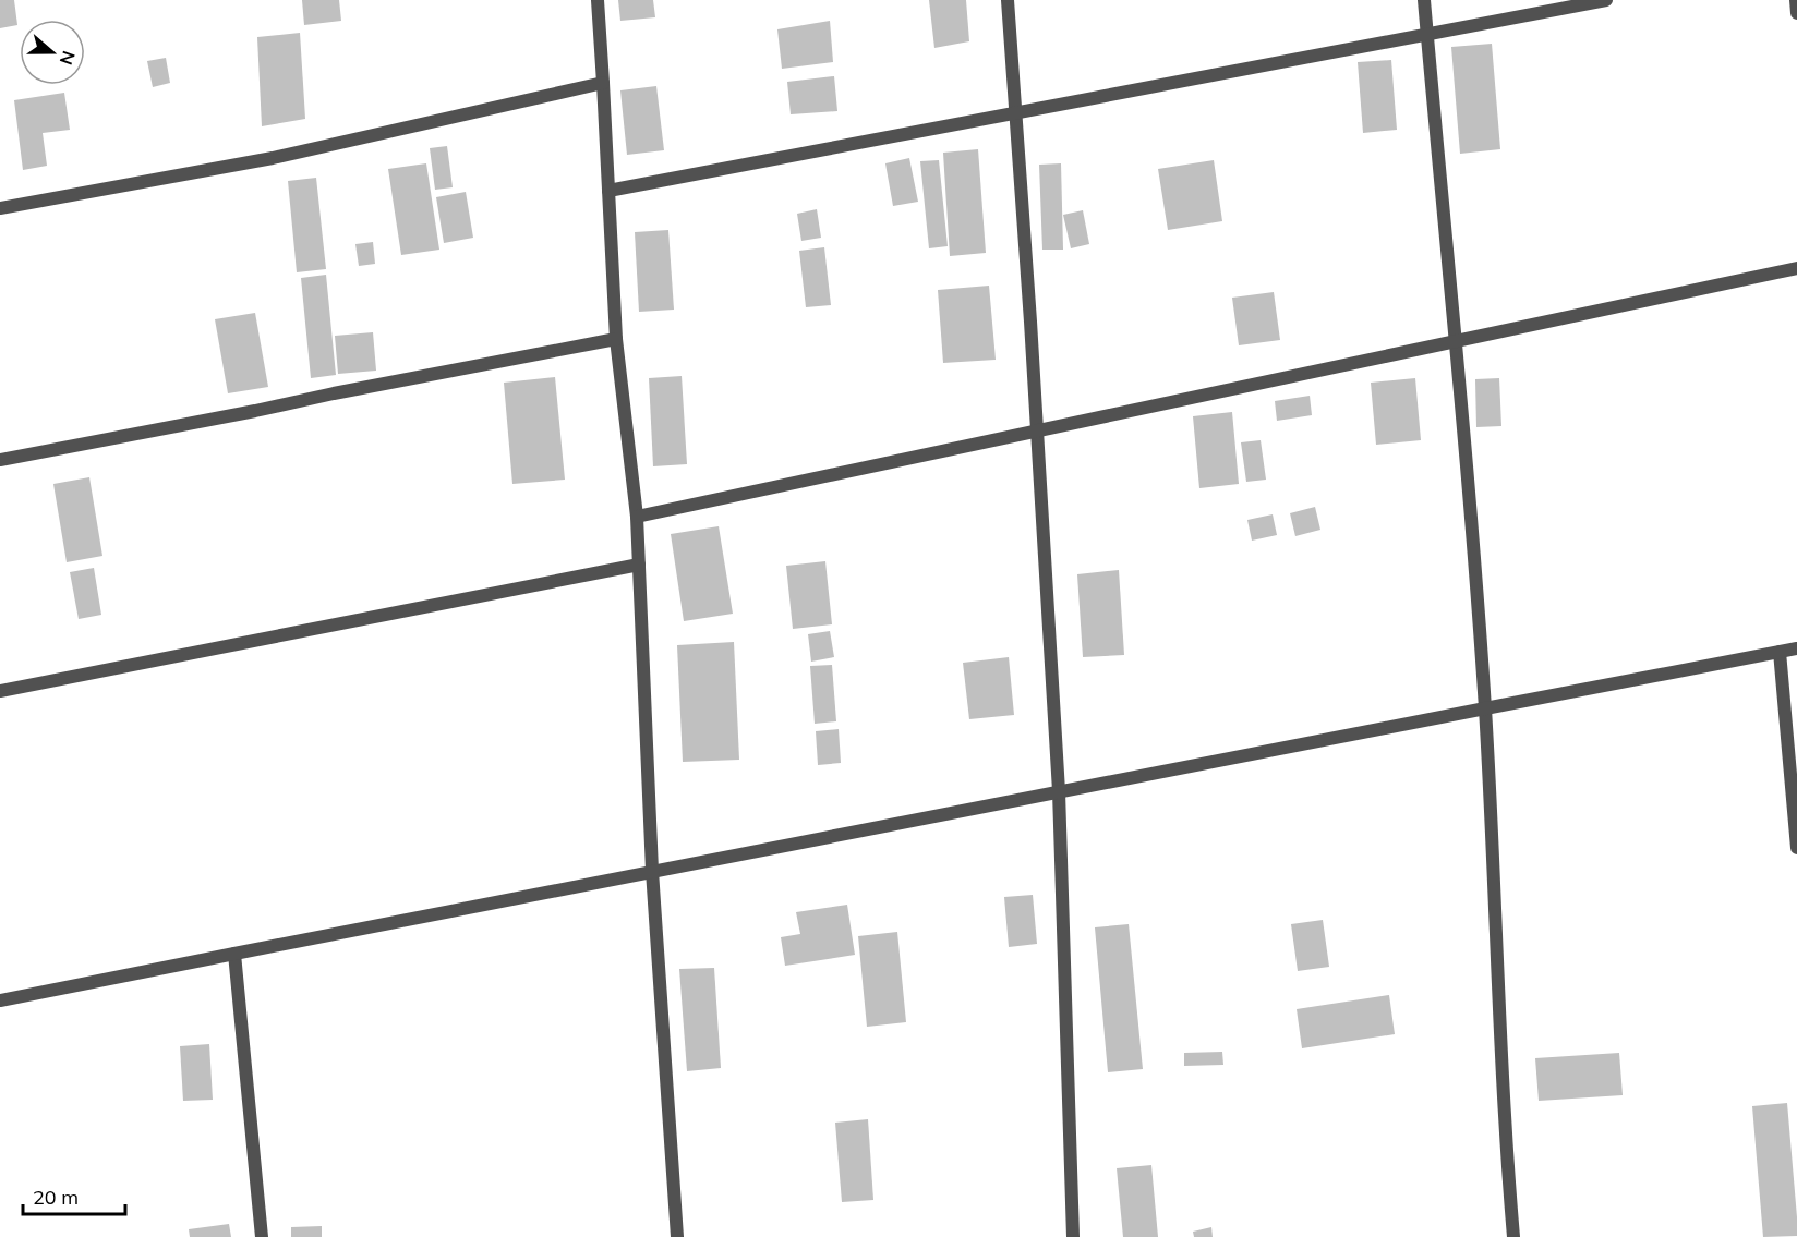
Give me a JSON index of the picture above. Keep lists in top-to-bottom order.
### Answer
{
  "scale_bar": "20 m",
  "north": "right"
}
